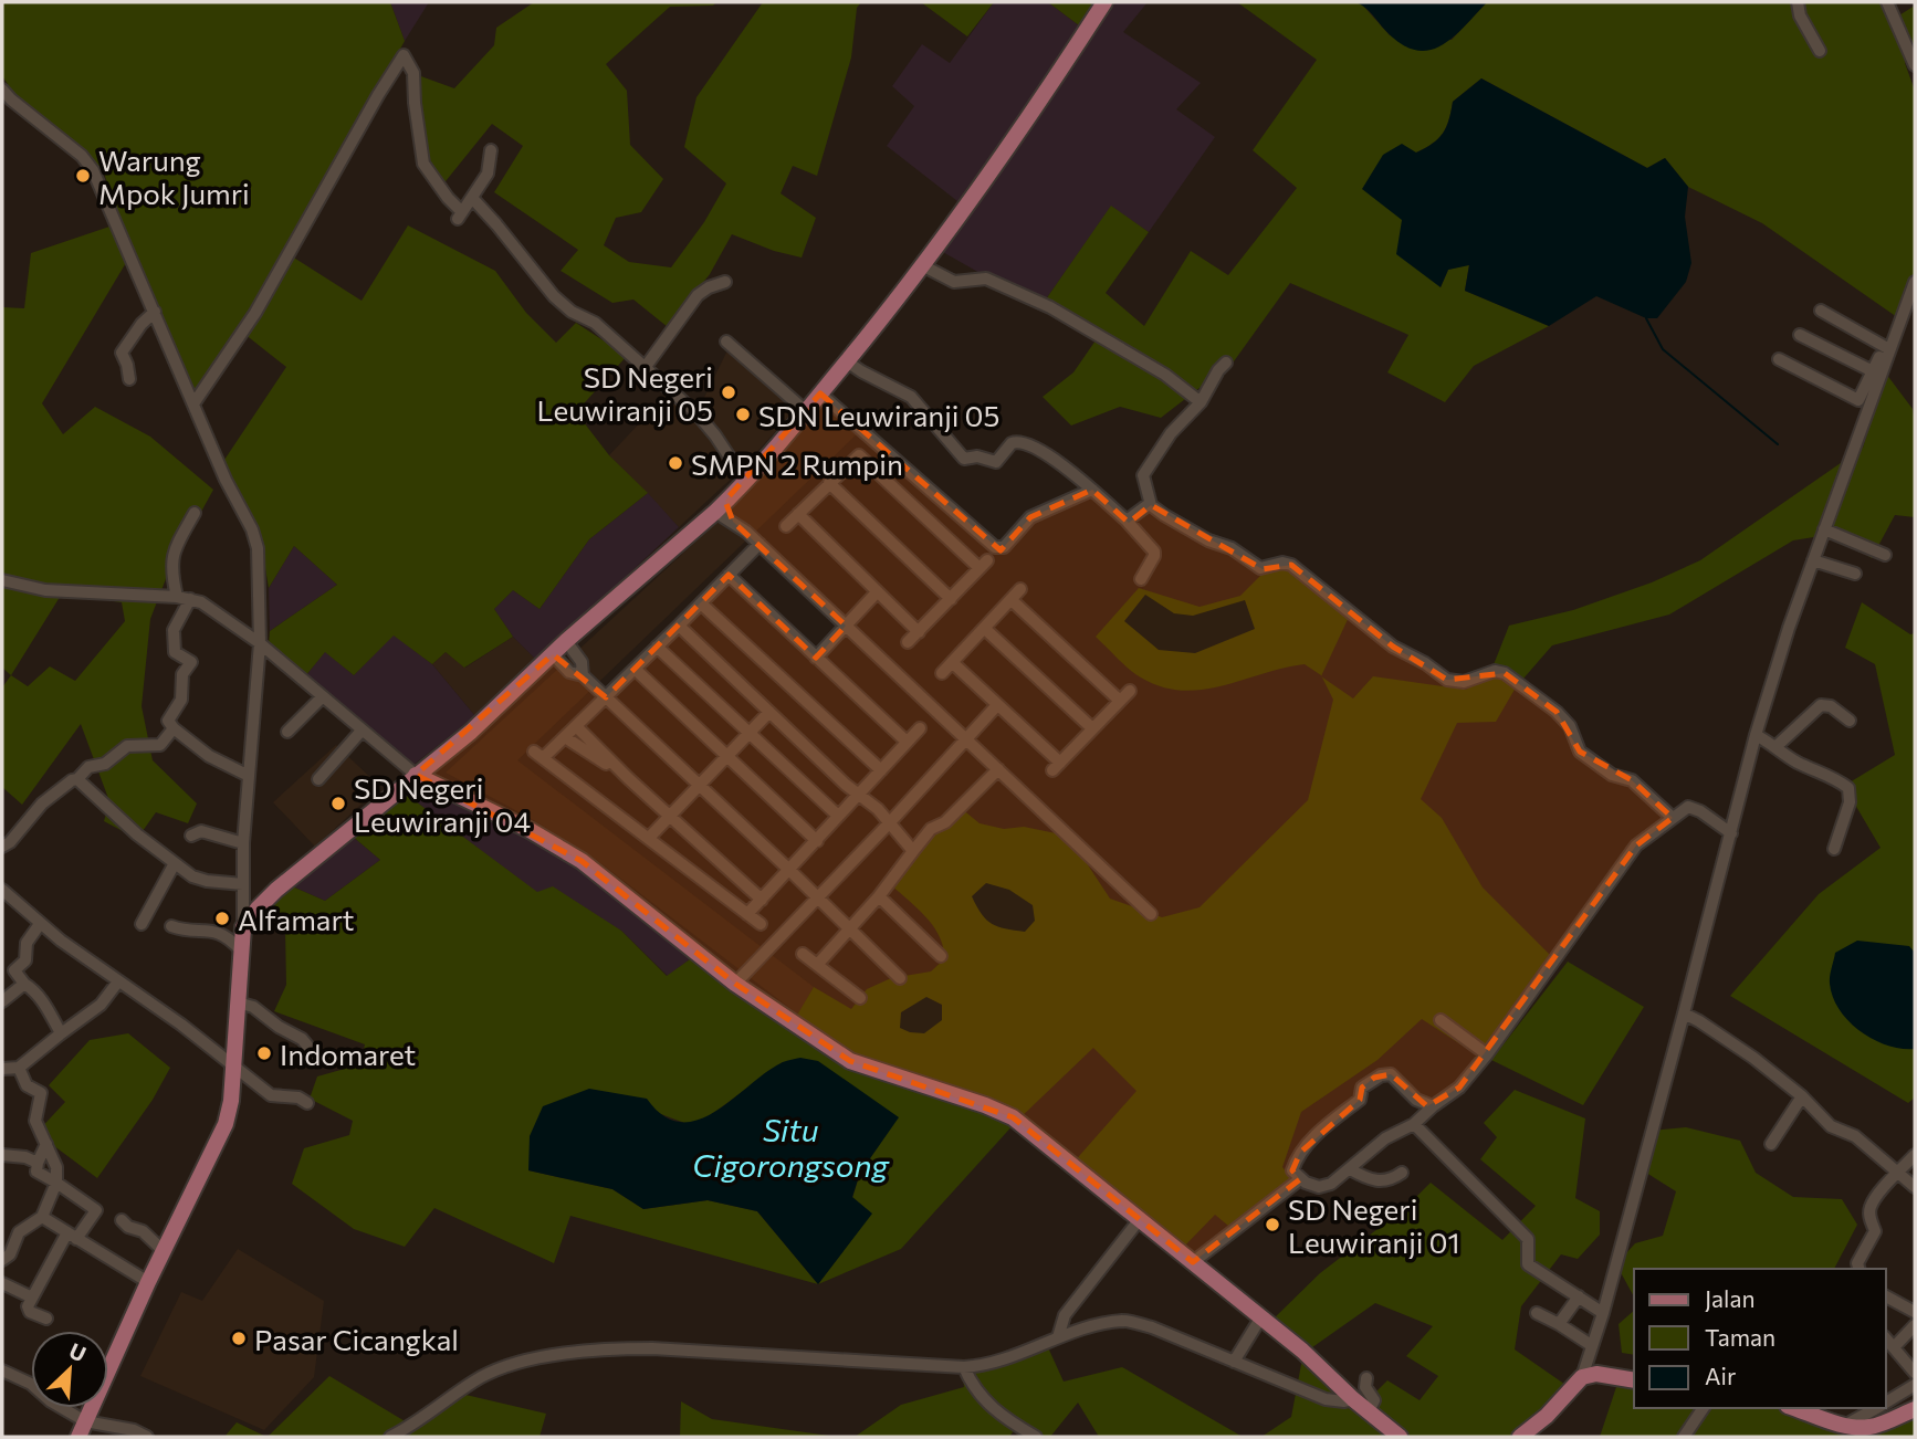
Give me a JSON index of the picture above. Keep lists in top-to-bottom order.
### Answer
{
  "water": ["Situ Cigorongsong"],
  "places": [
    "Warung Mpok Jumri",
    "SD Negeri Leuwiranji 05",
    "SDN Leuwiranji 05",
    "SMPN 2 Rumpin",
    "SD Negeri Leuwiranji 04",
    "Alfamart",
    "Indomaret",
    "SD Negeri Leuwiranji 01",
    "Pasar Cicangkal"
  ],
  "legend": ["Jalan", "Taman", "Air"],
  "north": "top right"
}
